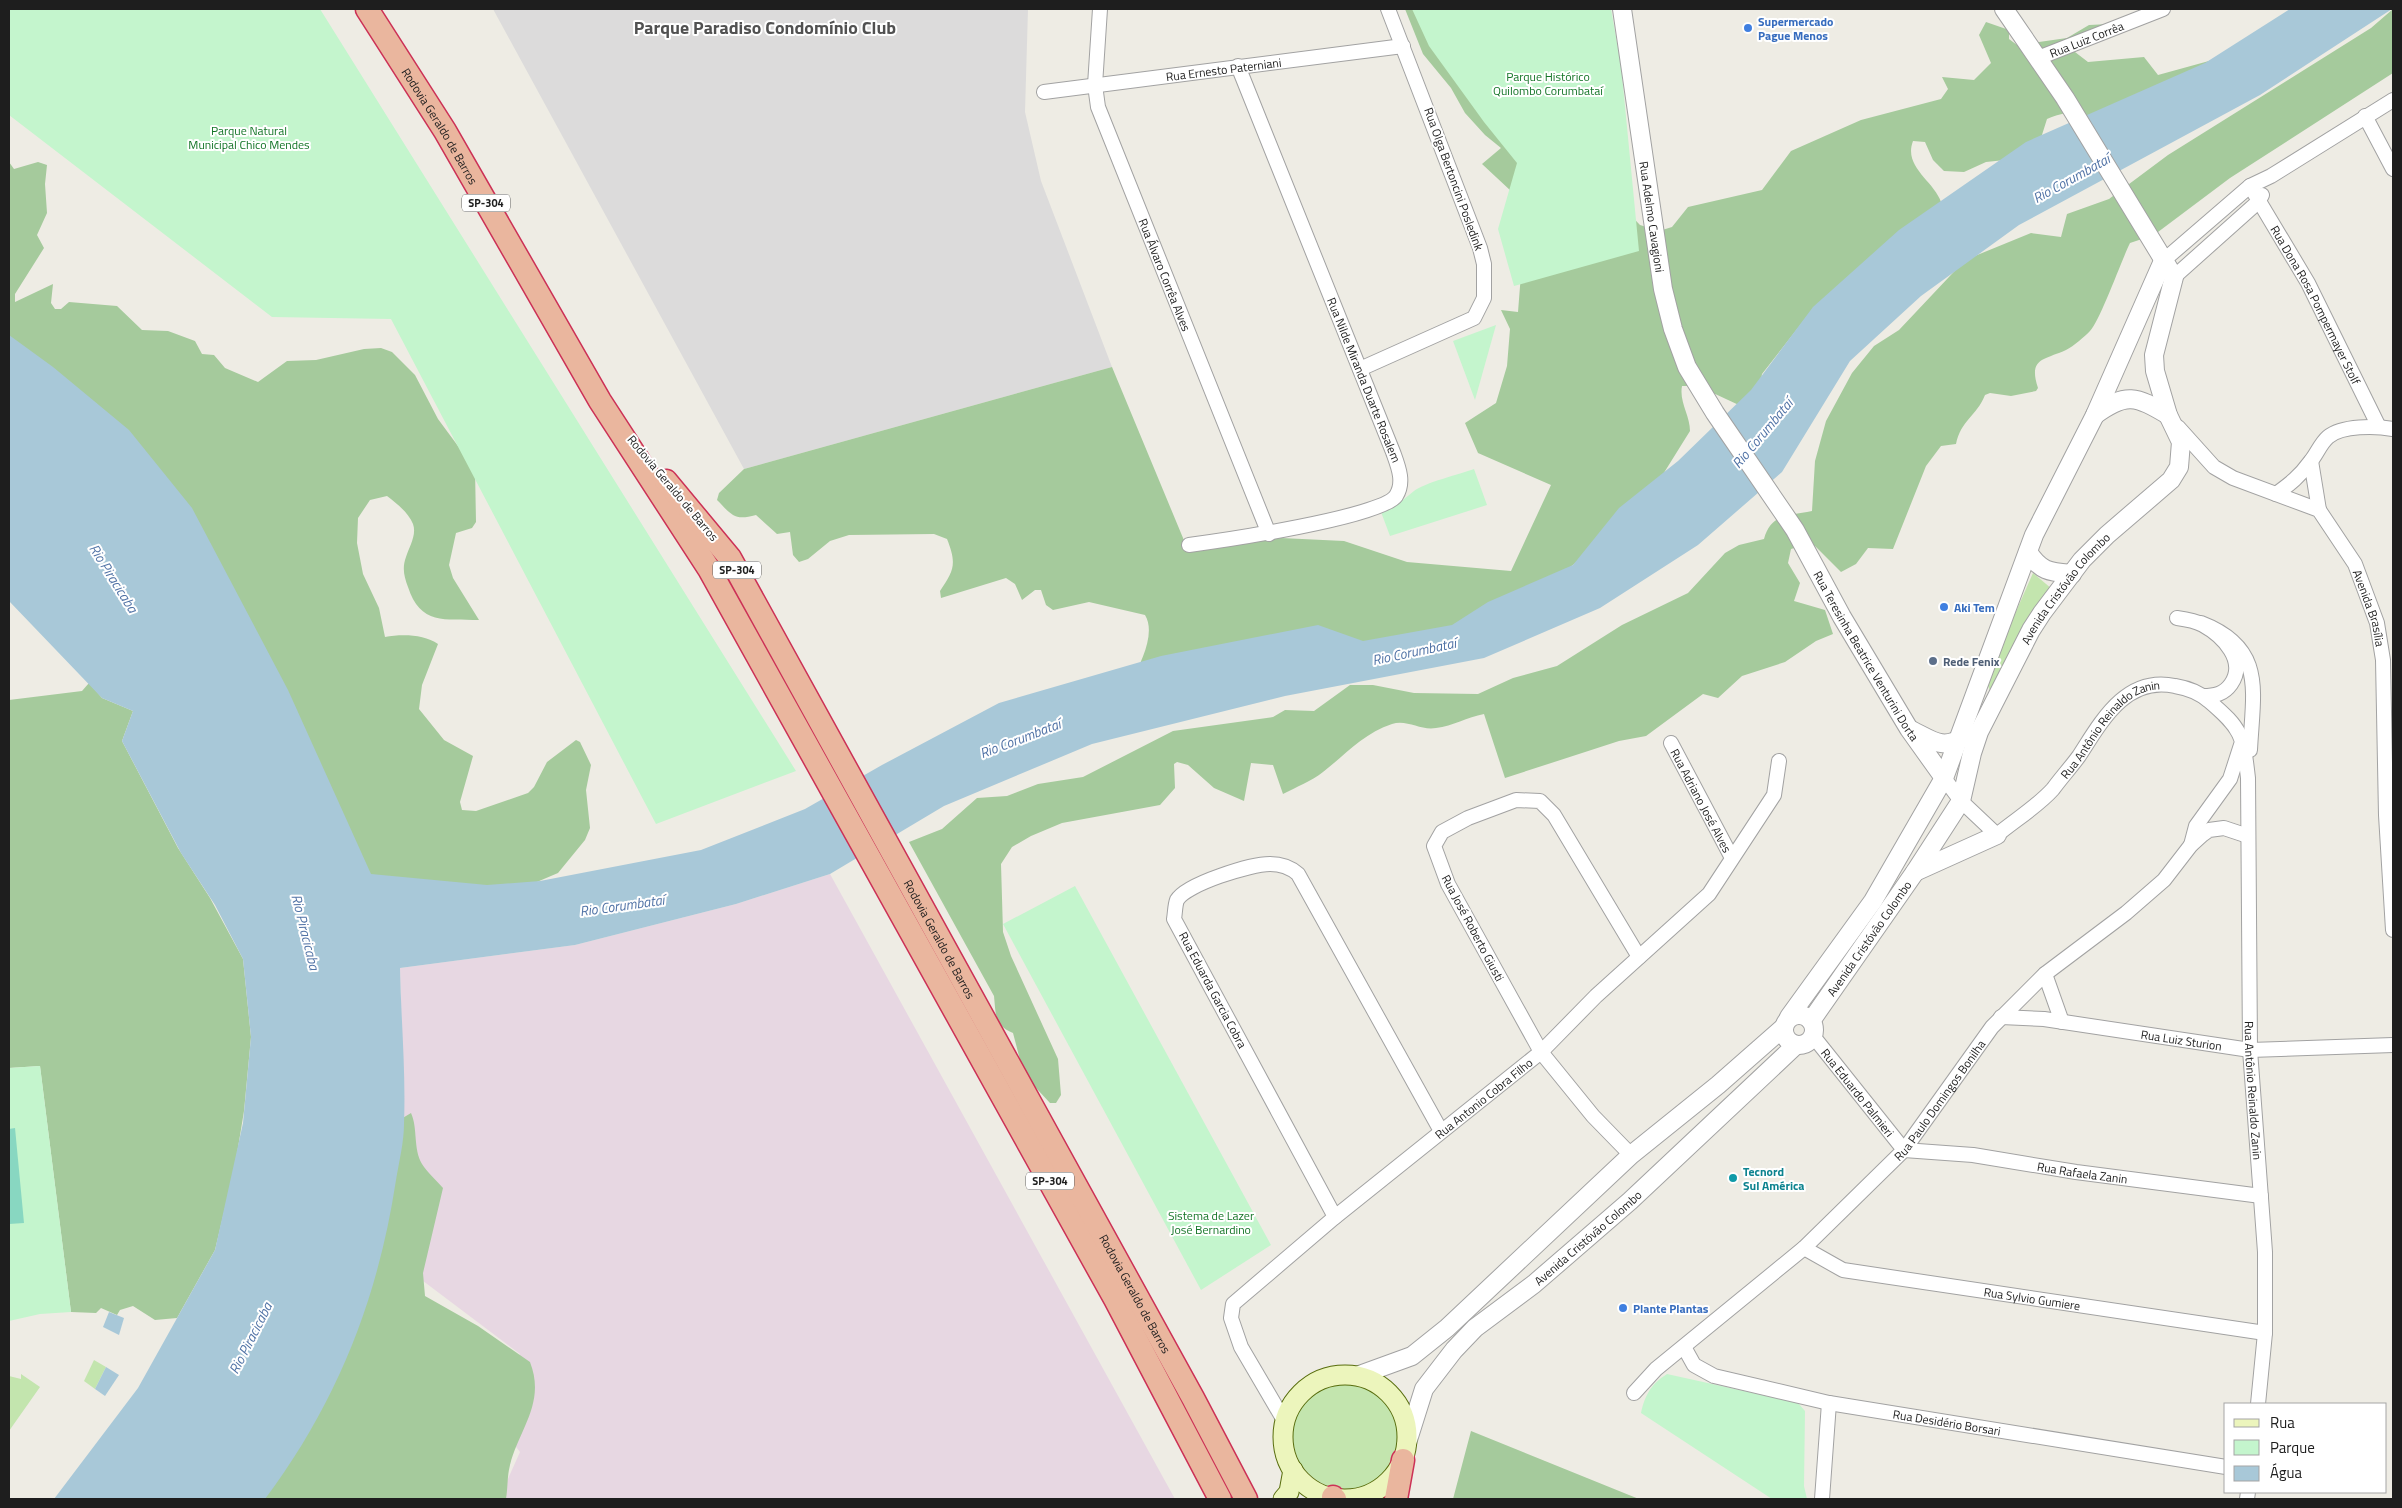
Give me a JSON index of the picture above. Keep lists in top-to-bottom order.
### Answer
{
  "streets": {
    "highway": ["Rodovia Geraldo de Barros", "SP-304"],
    "street": [
      "Rua Luiz Corrêa",
      "Rua Ernesto Paterniani",
      "Rua Olga Bertoncini Posledink",
      "Rua Adelmo Cavagioni",
      "Rua Álvaro Corrêa Alves",
      "Rua Dona Rosa Pompermayer Stolf",
      "Rua Nilde Miranda Duarte Rosalem",
      "Avenida Cristóvão Colombo",
      "Avenida Brasília",
      "Rua Teresinha Beatrice Venturini Dorta",
      "Rua Antônio Reinaldo Zanin",
      "Rua Adriano José Alves",
      "Rua José Roberto Giusti",
      "Rua Eduarda Garcia Cobra",
      "Rua Luiz Sturion",
      "Rua Eduardo Palmieri",
      "Rua Antonio Cobra Filho",
      "Rua Paulo Domingos Bonilha",
      "Rua Rafaela Zanin",
      "Rua Sylvio Gumiere",
      "Rua Desidério Borsari"
    ]
  },
  "crossings": [
    ["Rua Ernesto Paterniani", "Rua Olga Bertoncini Posledink"],
    ["Rua Ernesto Paterniani", "Rua Álvaro Corrêa Alves"],
    ["Rua Ernesto Paterniani", "Rua Nilde Miranda Duarte Rosalem"],
    ["Rua Olga Bertoncini Posledink", "Rua Nilde Miranda Duarte Rosalem"],
    ["Rua Adelmo Cavagioni", "Rua Teresinha Beatrice Venturini Dorta"],
    ["Rua Álvaro Corrêa Alves", "Rua Nilde Miranda Duarte Rosalem"],
    ["Rua Dona Rosa Pompermayer Stolf", "Avenida Cristóvão Colombo"],
    ["Avenida Cristóvão Colombo", "Rua Teresinha Beatrice Venturini Dorta"],
    ["Avenida Cristóvão Colombo", "Rua José Roberto Giusti"],
    ["Avenida Cristóvão Colombo", "Rua Eduardo Palmieri"],
    ["Avenida Cristóvão Colombo", "Rua Antonio Cobra Filho"],
    ["Rua Antônio Reinaldo Zanin", "Rua Luiz Sturion"],
    ["Rua Antônio Reinaldo Zanin", "Rua Paulo Domingos Bonilha"],
    ["Rua Antônio Reinaldo Zanin", "Rua Rafaela Zanin"],
    ["Rua Antônio Reinaldo Zanin", "Rua Sylvio Gumiere"],
    ["Rua Adriano José Alves", "Rua Antonio Cobra Filho"],
    ["Rua José Roberto Giusti", "Rua Antonio Cobra Filho"],
    ["Rua Eduarda Garcia Cobra", "Rua Antonio Cobra Filho"],
    ["Rua Luiz Sturion", "Rua Paulo Domingos Bonilha"],
    ["Rua Eduardo Palmieri", "Rua Paulo Domingos Bonilha"],
    ["Rua Eduardo Palmieri", "Rua Rafaela Zanin"],
    ["Rua Paulo Domingos Bonilha", "Rua Rafaela Zanin"],
    ["Rua Paulo Domingos Bonilha", "Rua Sylvio Gumiere"],
    ["Rua Paulo Domingos Bonilha", "Rua Desidério Borsari"]
  ],
  "districts": ["Parque Paradiso Condomínio Club"],
  "water": ["Rio Corumbataí", "Rio Piracicaba"],
  "parks": ["Parque Histórico Quilombo Corumbataí", "Parque Natural Municipal Chico Mendes", "Sistema de Lazer José Bernardino"],
  "places": [
    "Supermercado Pague Menos",
    "Aki Tem",
    "Rede Fenix",
    "Tecnord Sul América",
    "Plante Plantas"
  ],
  "legend": ["Rua", "Parque", "Água"]
}
